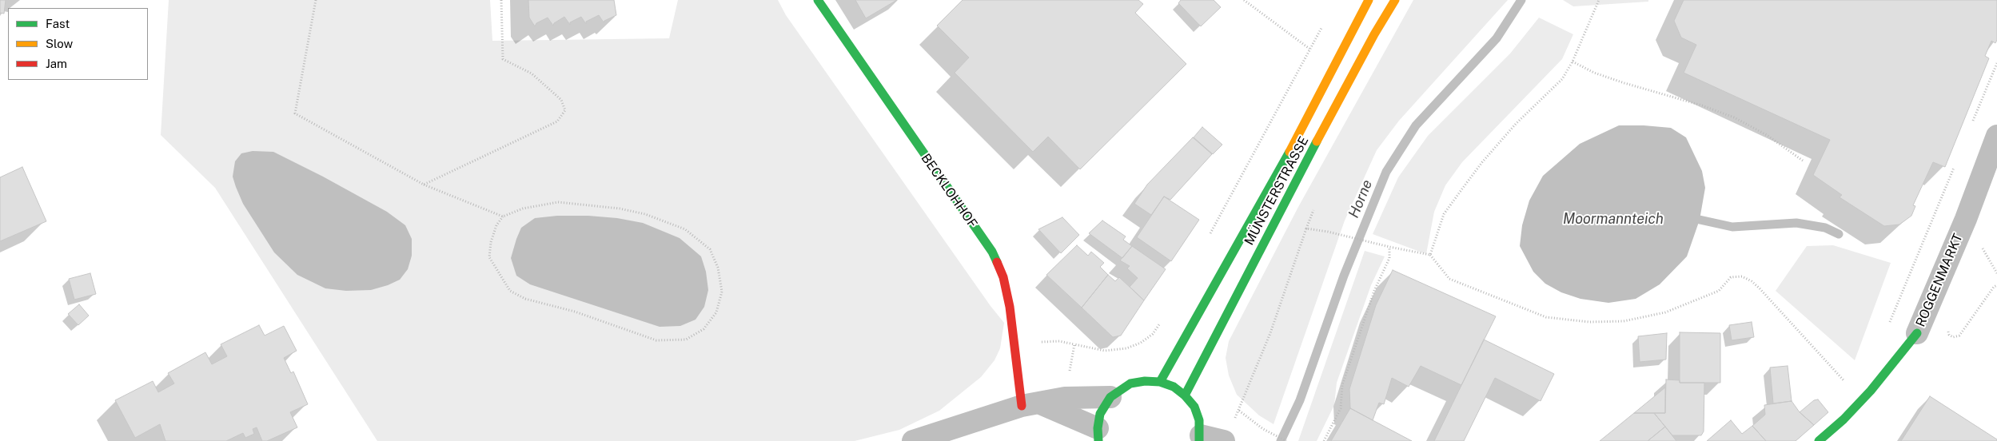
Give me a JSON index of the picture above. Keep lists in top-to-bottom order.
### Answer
{
  "streets": {
    "main road": ["BECKLOHHOF", "MÜNSTERSTRASSE", "ROGGENMARKT"]
  },
  "water": ["Horne", "Moormannteich"],
  "legend": ["Fast", "Slow", "Jam"]
}
